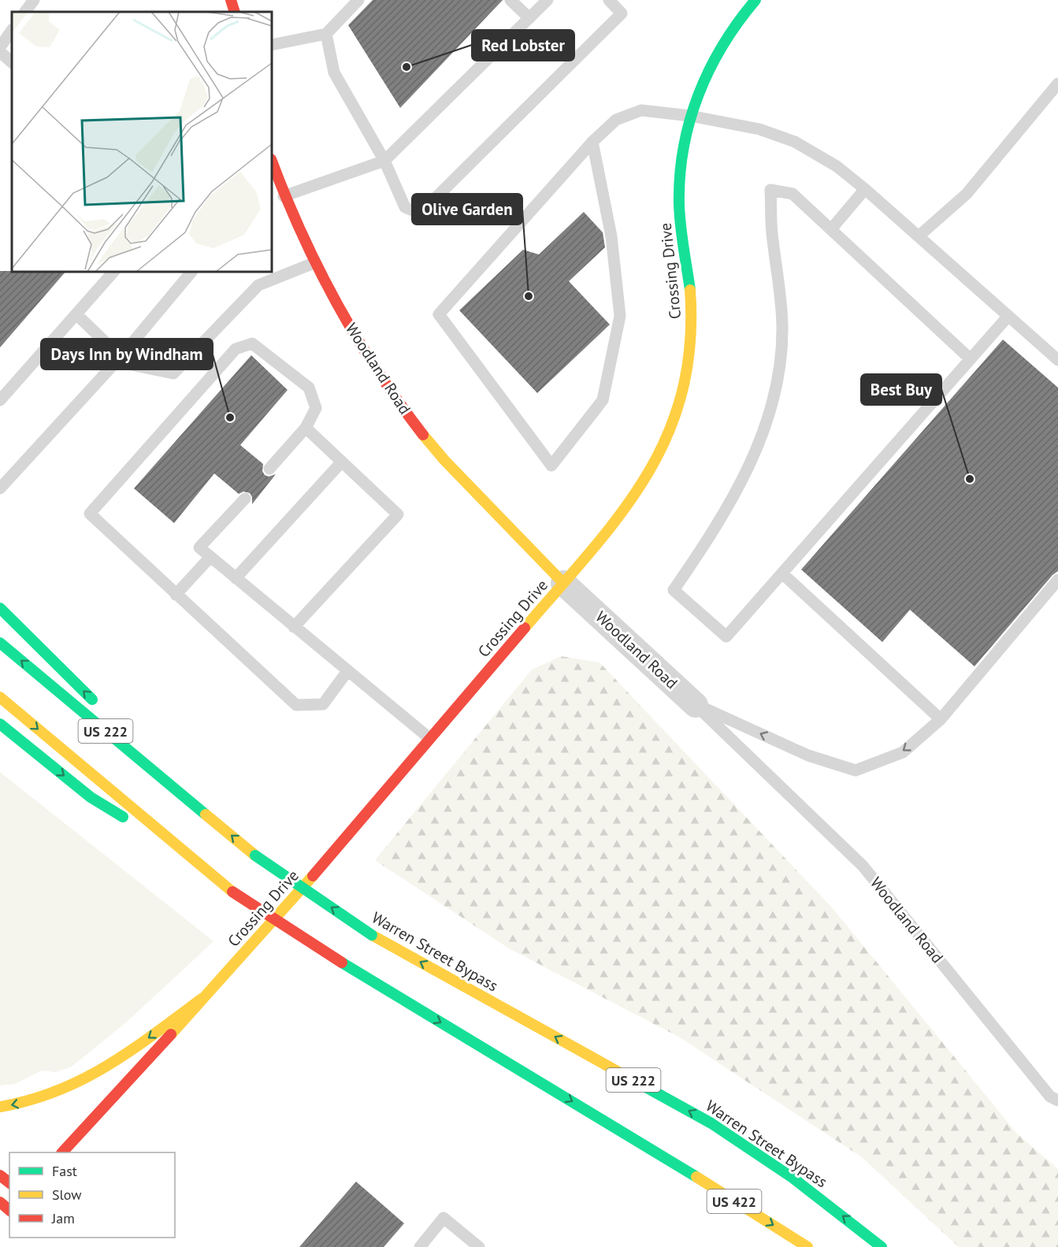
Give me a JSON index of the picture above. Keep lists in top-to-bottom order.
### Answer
{
  "streets": {
    "main road": [
      "Crossing Drive",
      "Woodland Road",
      "US 222",
      "Warren Street Bypass",
      "US 422"
    ]
  },
  "crossings": [
    ["Crossing Drive", "Woodland Road"],
    ["US 222", "US 422"]
  ],
  "places": [
    "Red Lobster",
    "Olive Garden",
    "Days Inn by Windham",
    "Best Buy"
  ],
  "legend": ["Fast", "Slow", "Jam"]
}
